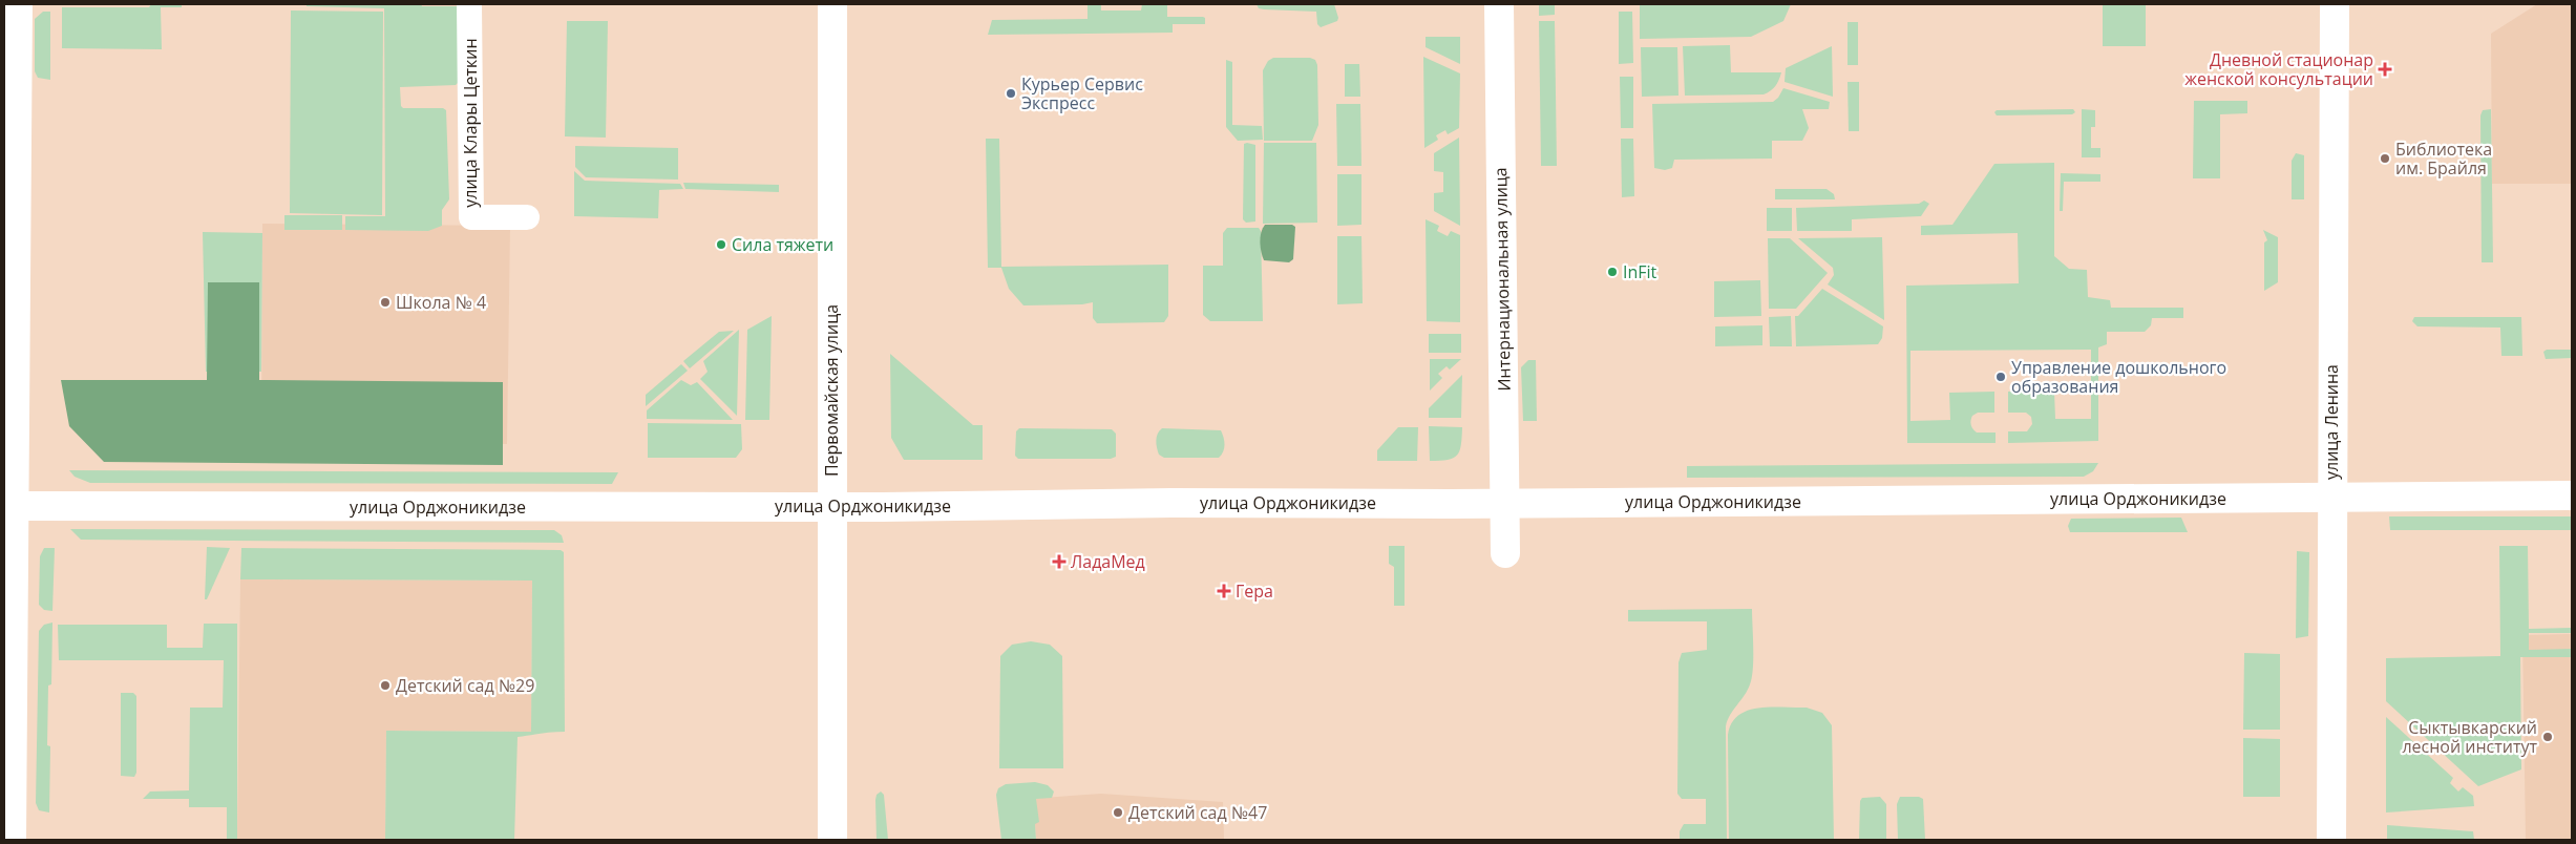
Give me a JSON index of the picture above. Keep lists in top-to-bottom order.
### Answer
{
  "streets": {
    "main road": [
      "Интернациональная улица",
      "Первомайская улица",
      "улица Ленина",
      "улица Орджоникидзе"
    ],
    "street": ["улица Клары Цеткин"]
  },
  "crossings": [
    ["Интернациональная улица", "улица Орджоникидзе"],
    ["Первомайская улица", "улица Орджоникидзе"],
    ["улица Ленина", "улица Орджоникидзе"]
  ],
  "places": {
    "health": ["Дневной стационар женской консультации", "ЛадаМед", "Гера"],
    "other": [
      "Курьер Сервис Экспресс",
      "Библиотека им. Брайля",
      "Сила тяжети",
      "InFit",
      "Школа № 4",
      "Управление дошкольного образования",
      "Детский сад №29",
      "Сыктывкарский лесной институт",
      "Детский сад №47"
    ]
  }
}
